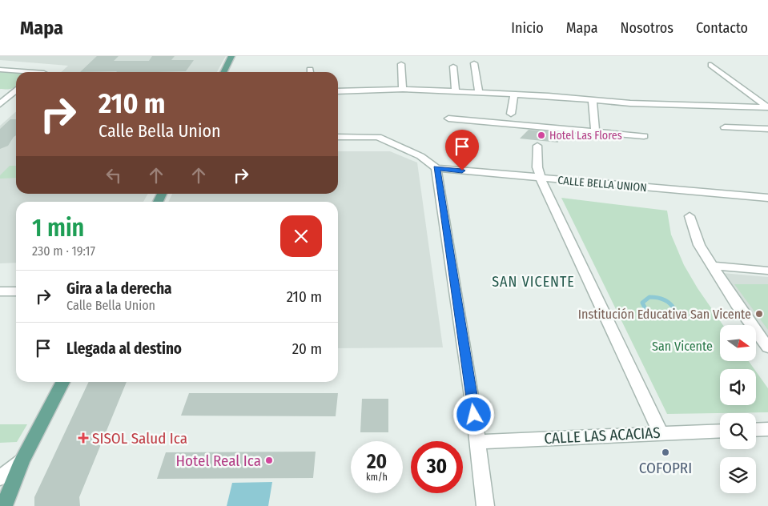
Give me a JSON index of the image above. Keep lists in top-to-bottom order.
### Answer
{
  "streets": {
    "street": ["CALLE BELLA UNION", "CALLE LAS ACACIAS"]
  },
  "districts": ["SAN VICENTE"],
  "parks": ["San Vicente"],
  "places": {
    "other": [
      "Hotel Las Flores",
      "Institución Educativa San Vicente",
      "COFOPRI",
      "Hotel Real Ica"
    ],
    "health": ["SISOL Salud Ica"]
  },
  "north": "right",
  "page": {
    "header": "Mapa",
    "nav": [
      "Inicio",
      "Mapa",
      "Nosotros",
      "Contacto"
    ],
    "turn": ["210 m", "Calle Bella Union"],
    "heading": ["1 min", "230 m · 19:17"],
    "list": [
      {
        "name": "Gira a la derecha",
        "note": "Calle Bella Union",
        "value": "210 m"
      },
      {
        "name": "Llegada al destino",
        "value": "20 m"
      }
    ],
    "speed": "20 km/h",
    "limit": "30"
  }
}
